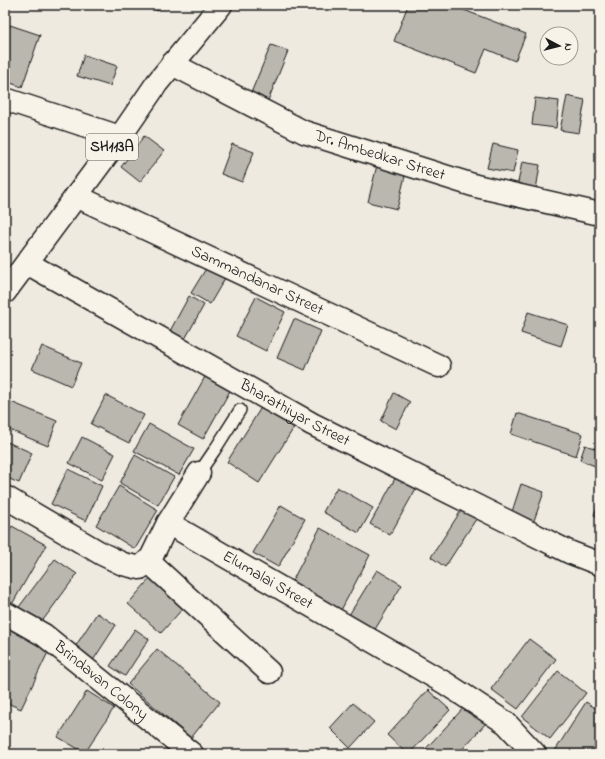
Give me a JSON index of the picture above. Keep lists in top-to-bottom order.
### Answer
{
  "streets": {
    "street": [
      "SH113A",
      "Dr. Ambedkar Street",
      "Sammandanar Street",
      "Bharathiyar Street",
      "Elumalai Street",
      "Brindavan Colony"
    ]
  },
  "crossings": [
    ["SH113A", "Dr. Ambedkar Street"],
    ["SH113A", "Sammandanar Street"],
    ["SH113A", "Bharathiyar Street"]
  ],
  "north": "right"
}
